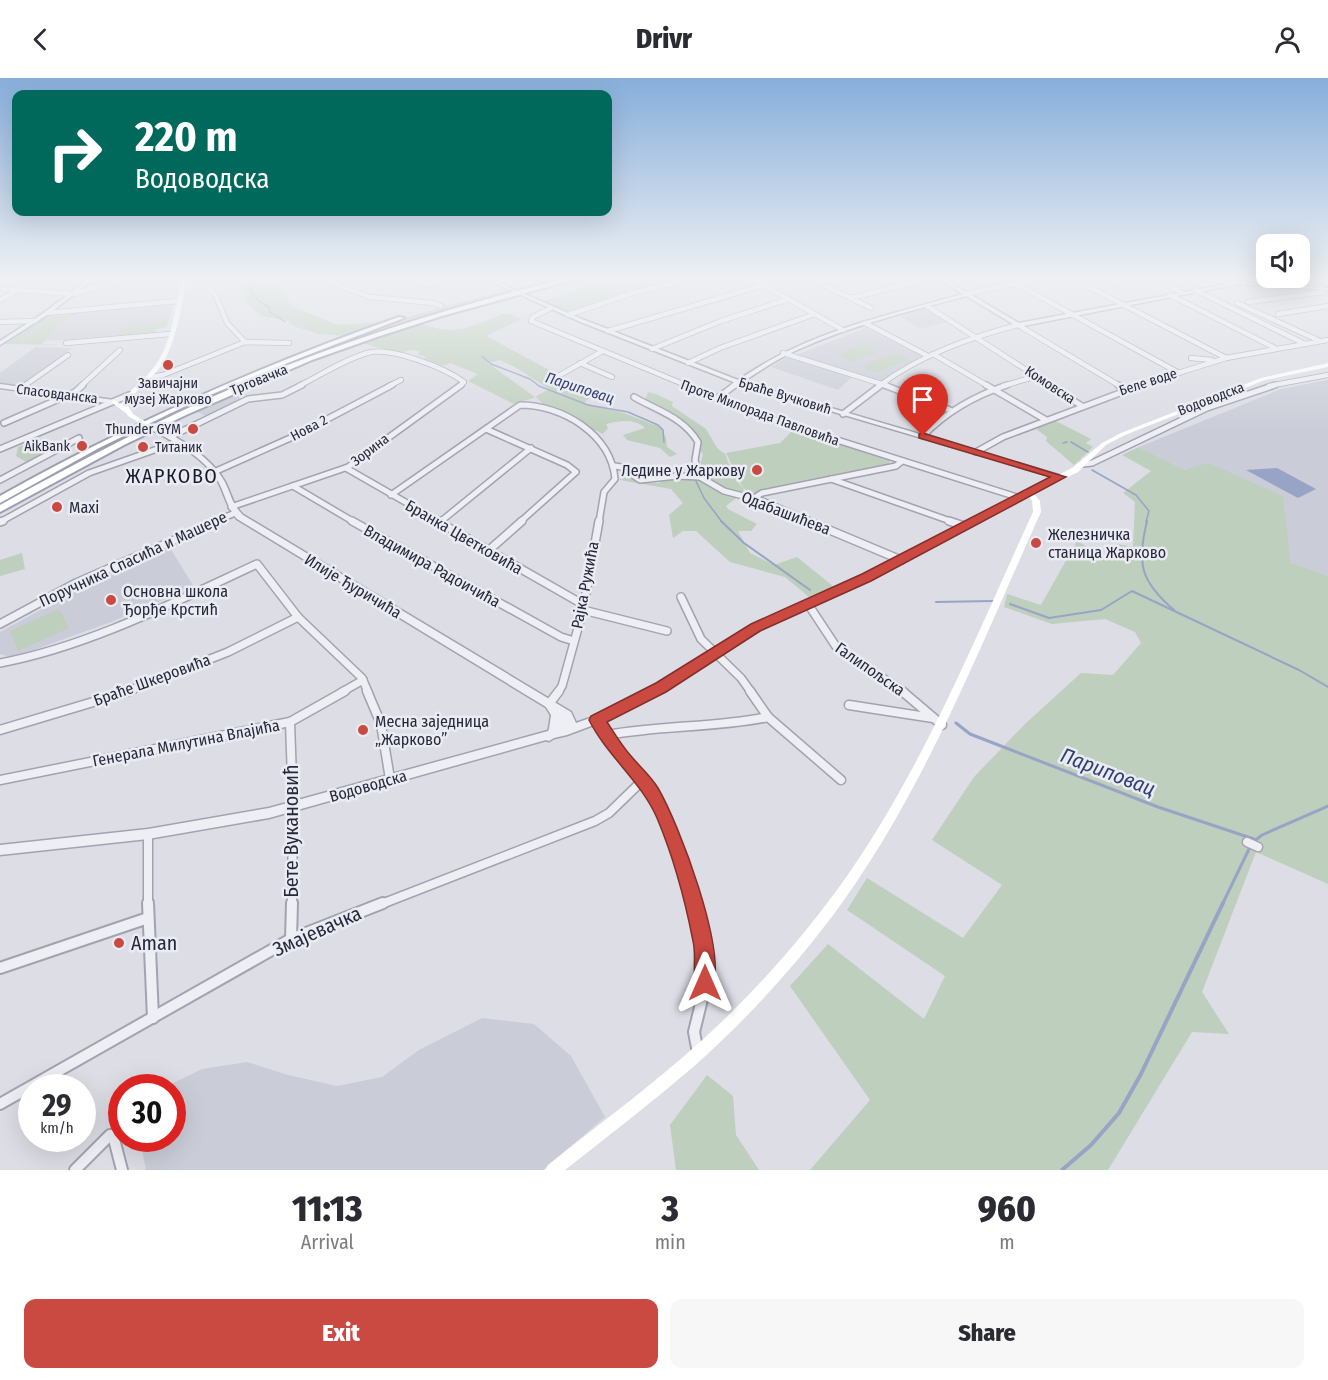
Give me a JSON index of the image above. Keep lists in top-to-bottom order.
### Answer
{
  "streets": {
    "main road": ["Трговачка", "Водоводска"],
    "street": [
      "Беле воде",
      "Комовска",
      "Спасовданска",
      "Браће Вучковић",
      "Проте Милорада Павловића",
      "Нова 2",
      "Зорина",
      "Одабашићева",
      "Бранка Цветковића",
      "Поручника Спасића и Машере",
      "Владимира Радоичића",
      "Рајка Ружића",
      "Илије Ђуричића",
      "Галипољска",
      "Браће Шкеровића",
      "Генерала Милутина Влајића",
      "Бете Вукановић",
      "Змајевачка"
    ]
  },
  "crossings": [
    ["Беле воде", "Комовска"],
    ["Беле воде", "Браће Вучковић"],
    ["Браће Вучковић", "Водоводска"],
    ["Водоводска", "Проте Милорада Павловића"],
    ["Водоводска", "Одабашићева"],
    ["Водоводска", "Илије Ђуричића"],
    ["Водоводска", "Галипољска"],
    ["Водоводска", "Бете Вукановић"],
    ["Зорина", "Бранка Цветковића"],
    ["Зорина", "Поручника Спасића и Машере"],
    ["Зорина", "Владимира Радоичића"],
    ["Зорина", "Илије Ђуричића"],
    ["Бранка Цветковића", "Рајка Ружића"],
    ["Поручника Спасића и Машере", "Илије Ђуричића"],
    ["Владимира Радоичића", "Рајка Ружића"],
    ["Рајка Ружића", "Илије Ђуричића"],
    ["Генерала Милутина Влајића", "Бете Вукановић"],
    ["Бете Вукановић", "Змајевачка"]
  ],
  "districts": ["ЖАРКОВО"],
  "water": ["Париповац"],
  "places": [
    "Завичајни музеј Жарково",
    "Thunder GYM",
    "AikBank",
    "Титаник",
    "Ледине у Жаркову",
    "Maxi",
    "Железничка станица Жарково",
    "Основна школа Ђорђе Крстић",
    "Месна заједница „Жарково”",
    "Aman"
  ],
  "page": {
    "header": "Drivr",
    "turn": ["220 m", "Водоводска"],
    "speed": "29 km/h",
    "limit": "30",
    "eta": [
      "11:13",
      "Arrival",
      "3",
      "min",
      "960",
      "m"
    ],
    "buttons": ["Exit", "Share"]
  }
}
